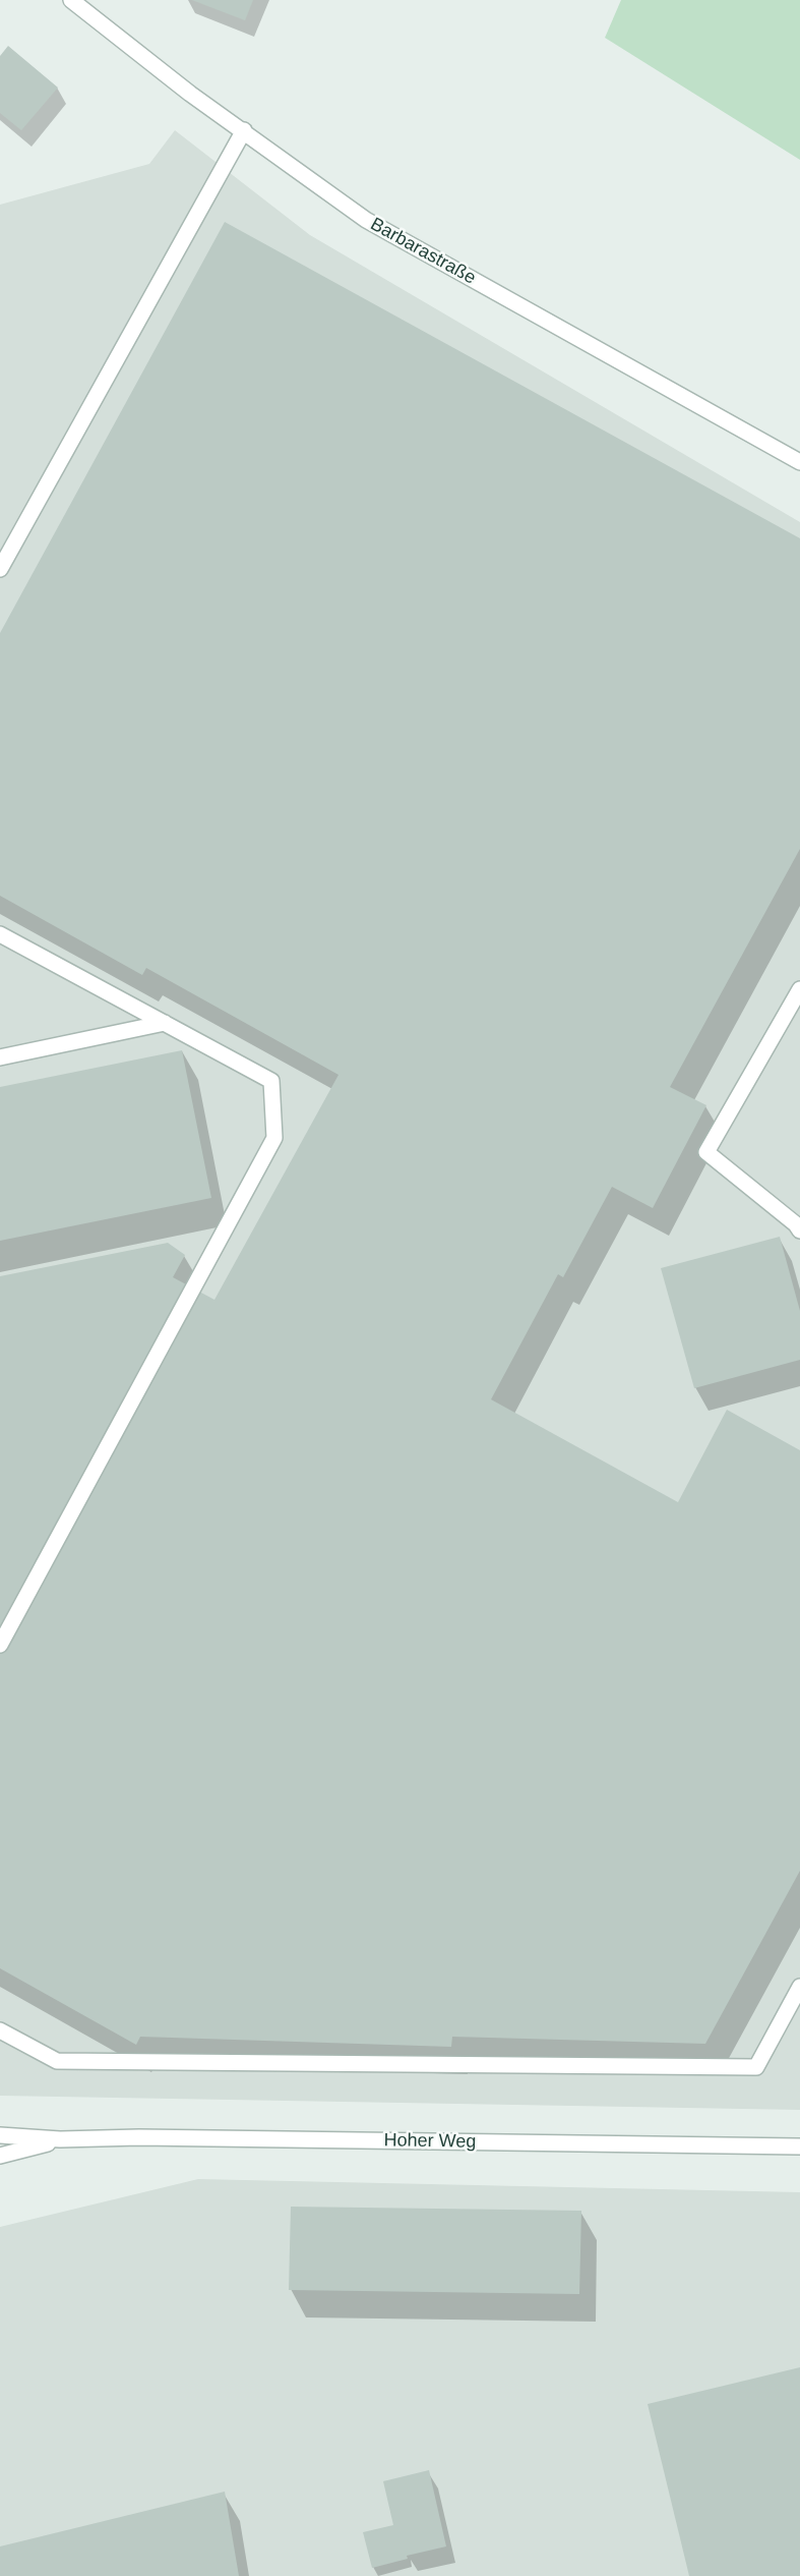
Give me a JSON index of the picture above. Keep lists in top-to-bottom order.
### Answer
{
  "streets": {
    "street": ["Barbarastraße", "Hoher Weg"]
  }
}
